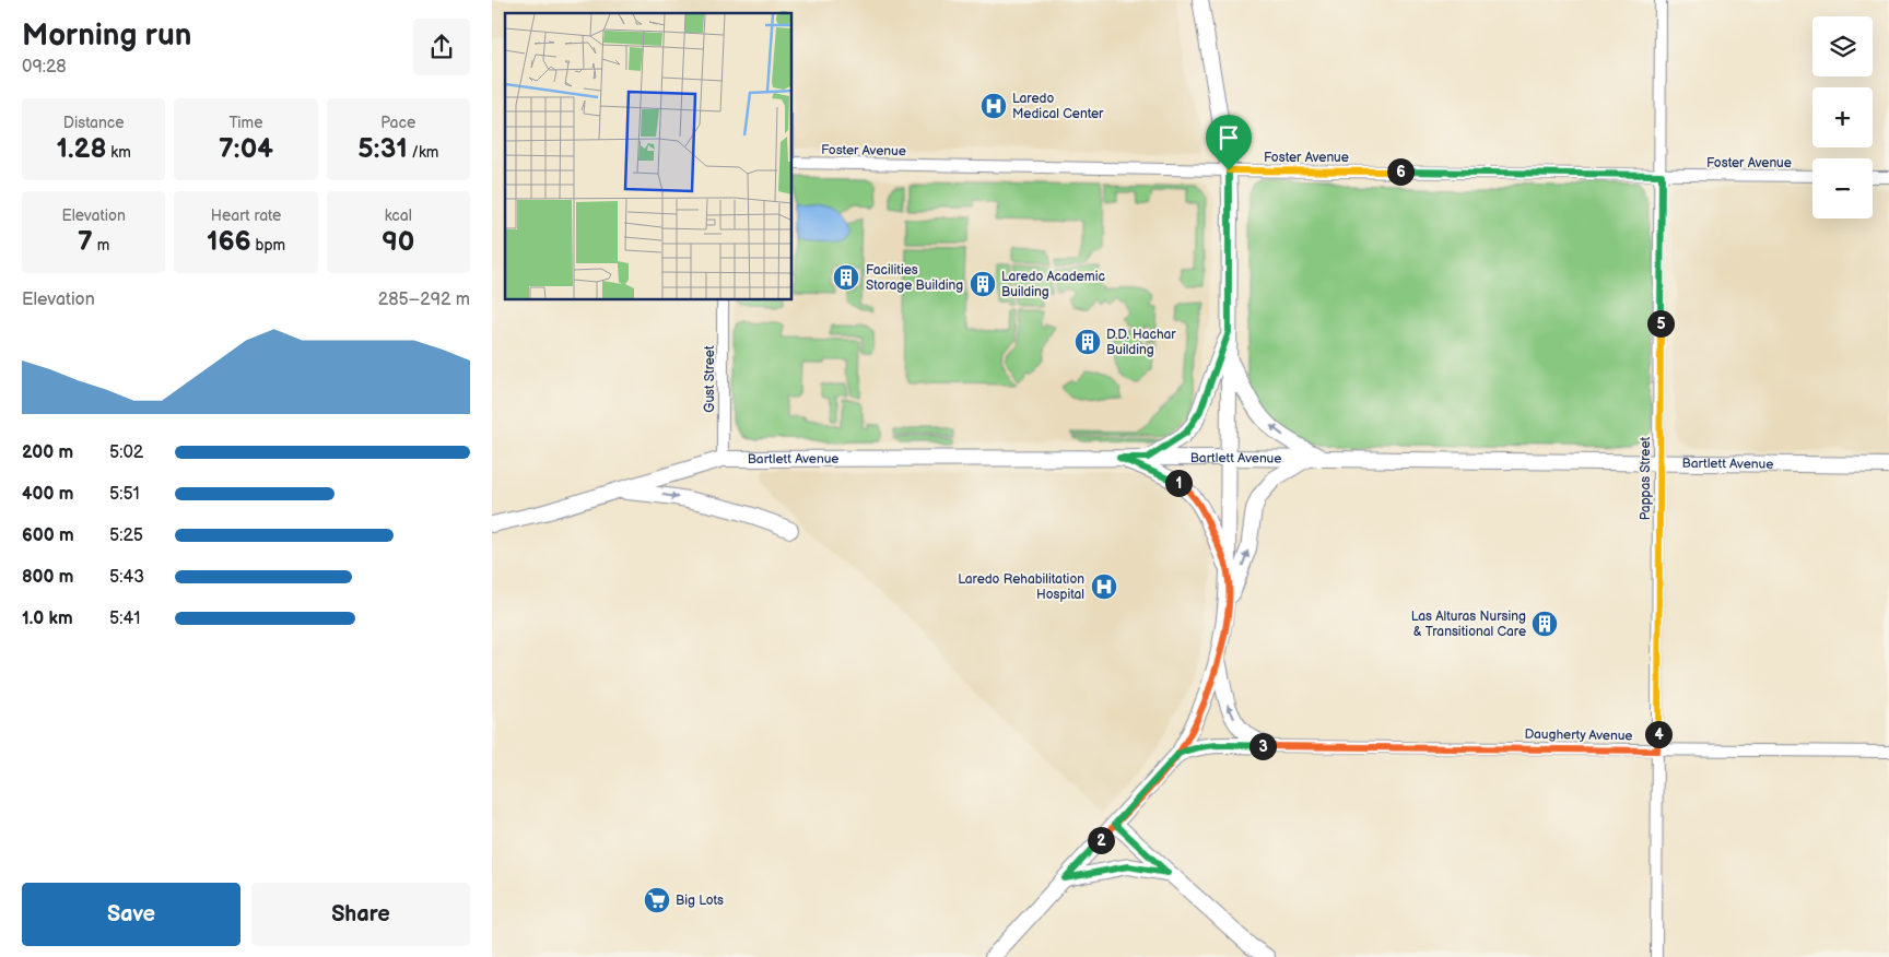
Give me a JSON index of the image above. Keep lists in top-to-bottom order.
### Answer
{
  "streets": {
    "main road": ["Bartlett Avenue"],
    "street": [
      "Foster Avenue",
      "Gust Street",
      "Pappas Street",
      "Daugherty Avenue"
    ]
  },
  "crossings": [
    ["Foster Avenue", "Pappas Street"],
    ["Gust Street", "Bartlett Avenue"],
    ["Bartlett Avenue", "Pappas Street"],
    ["Pappas Street", "Daugherty Avenue"]
  ],
  "places": {
    "hospital": ["Laredo Medical Center", "Laredo Rehabilitation Hospital"],
    "building": [
      "Facilities Storage Building",
      "Laredo Academic Building",
      "D.D. Hachar Building",
      "Las Alturas Nursing & Transitional Care"
    ],
    "supermarket": ["Big Lots"]
  },
  "page": {
    "heading": ["Morning run", "09:28"],
    "map_buttons": ["+", "−"],
    "stats": [
      ["Distance", "1.28 km"],
      ["Time", "7:04"],
      ["Pace", "5:31 /km"],
      ["Elevation", "7 m"],
      ["Heart rate", "166 bpm"],
      ["kcal", "90"]
    ],
    "pins": [
      "6",
      "5",
      "1",
      "4",
      "3",
      "2"
    ],
    "chart": ["Elevation", "285–292 m"],
    "list": [
      {
        "name": "200 m",
        "note": "5:02"
      },
      {
        "name": "400 m",
        "note": "5:51"
      },
      {
        "name": "600 m",
        "note": "5:25"
      },
      {
        "name": "800 m",
        "note": "5:43"
      },
      {
        "name": "1.0 km",
        "note": "5:41"
      }
    ],
    "buttons": ["Save", "Share"]
  }
}
